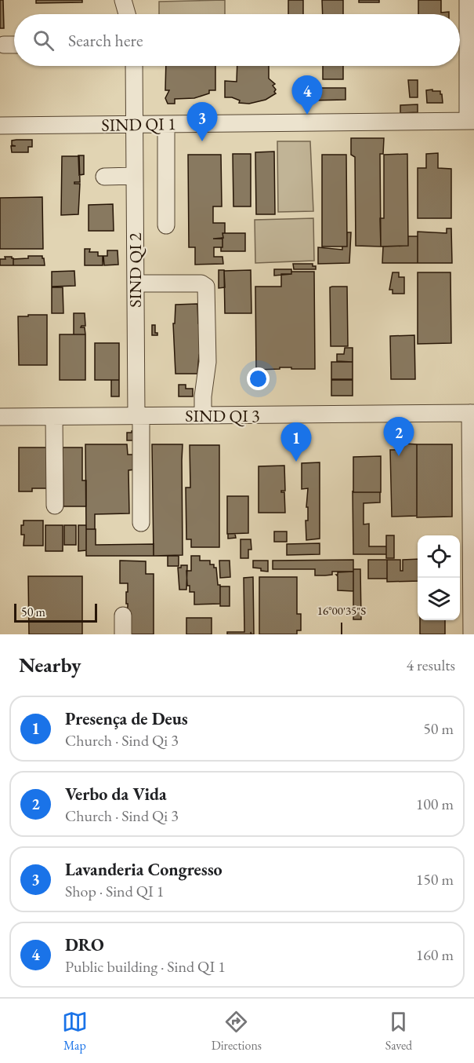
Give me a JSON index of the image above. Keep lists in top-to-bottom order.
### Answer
{
  "streets": {
    "street": ["SIND QI 1", "SIND QI 2", "SIND QI 3"]
  },
  "crossings": [
    ["SIND QI 1", "SIND QI 2"],
    ["SIND QI 2", "SIND QI 3"]
  ],
  "scale_bar": "50 m",
  "page": {
    "search": "Search here",
    "pins": [
      "4",
      "3",
      "2",
      "1"
    ],
    "scale": "50 m",
    "heading": ["Nearby", "4 results"],
    "list": [
      {
        "mark": "1",
        "name": "Presença de Deus",
        "note": "Church · Sind Qi 3",
        "value": "50 m"
      },
      {
        "mark": "2",
        "name": "Verbo da Vida",
        "note": "Church · Sind Qi 3",
        "value": "100 m"
      },
      {
        "mark": "3",
        "name": "Lavanderia Congresso",
        "note": "Shop · Sind QI 1",
        "value": "150 m"
      },
      {
        "mark": "4",
        "name": "DRO",
        "note": "Public building · Sind QI 1",
        "value": "160 m"
      }
    ],
    "nav": ["Map", "Directions", "Saved"]
  },
  "coordinates": ["16°00'35\"S"]
}
